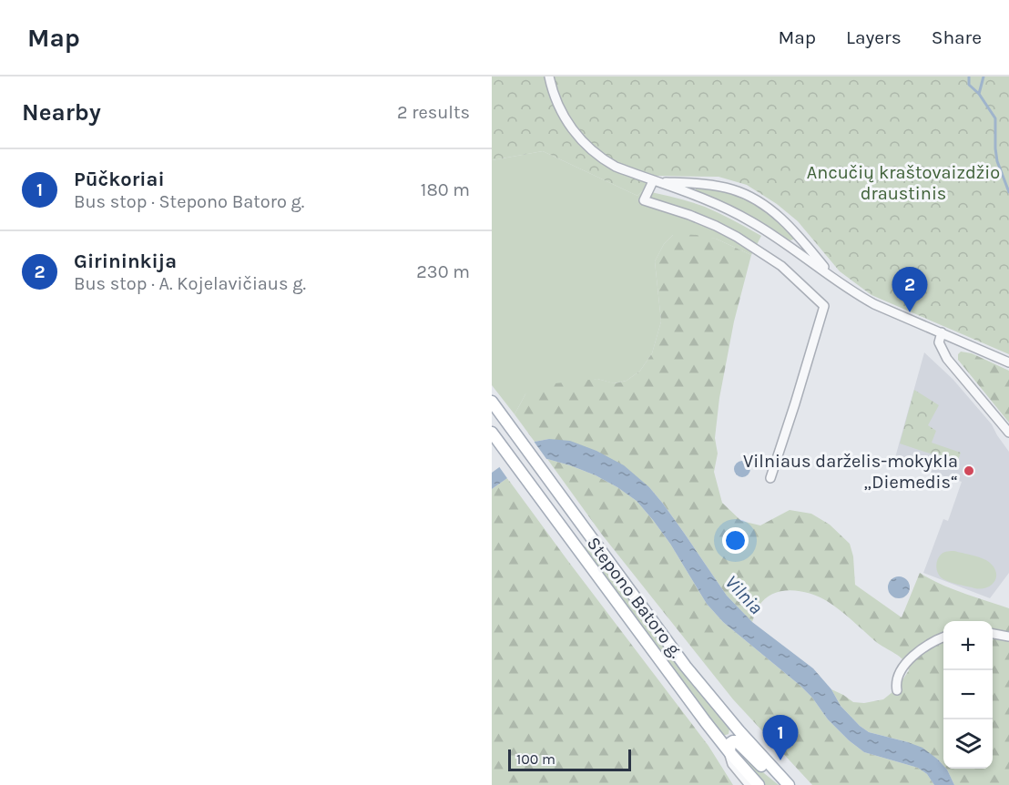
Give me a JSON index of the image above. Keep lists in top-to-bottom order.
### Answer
{
  "streets": {
    "main road": ["Stepono Batoro g."]
  },
  "water": ["Vilnia"],
  "parks": ["Ancučių kraštovaizdžio draustinis"],
  "places": ["Vilniaus darželis-mokykla „Diemedis“"],
  "scale_bar": "100 m",
  "page": {
    "header": "Map",
    "nav": ["Map", "Layers", "Share"],
    "heading": ["Nearby", "2 results"],
    "list": [
      {
        "mark": "1",
        "name": "Pūčkoriai",
        "note": "Bus stop · Stepono Batoro g.",
        "value": "180 m"
      },
      {
        "mark": "2",
        "name": "Girininkija",
        "note": "Bus stop · A. Kojelavičiaus g.",
        "value": "230 m"
      }
    ],
    "pins": ["2", "1"],
    "map_buttons": ["+", "−"],
    "scale": "100 m"
  }
}
